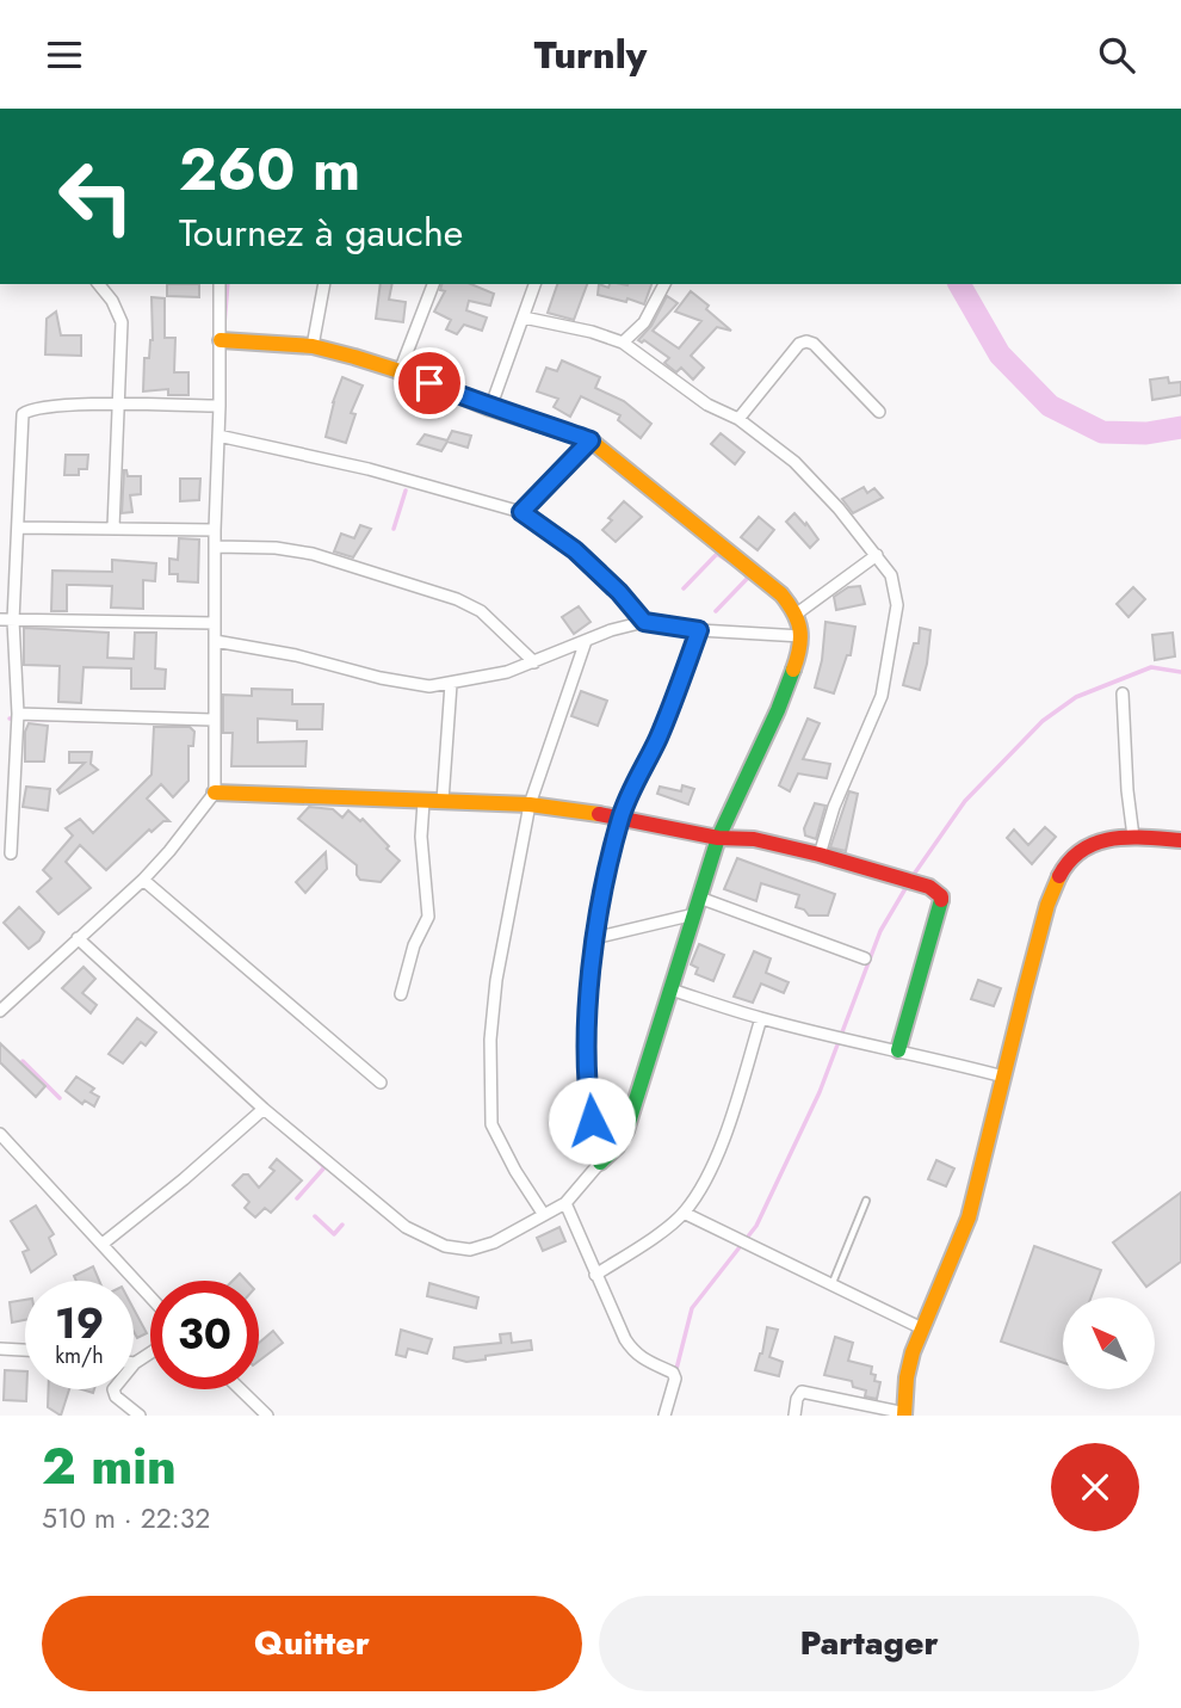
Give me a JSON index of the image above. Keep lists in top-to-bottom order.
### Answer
{
  "north": "top left",
  "page": {
    "header": "Turnly",
    "turn": ["260 m", "Tournez à gauche"],
    "speed": "19 km/h",
    "limit": "30",
    "heading": ["2 min", "510 m · 22:32"],
    "buttons": ["Quitter", "Partager"]
  }
}
